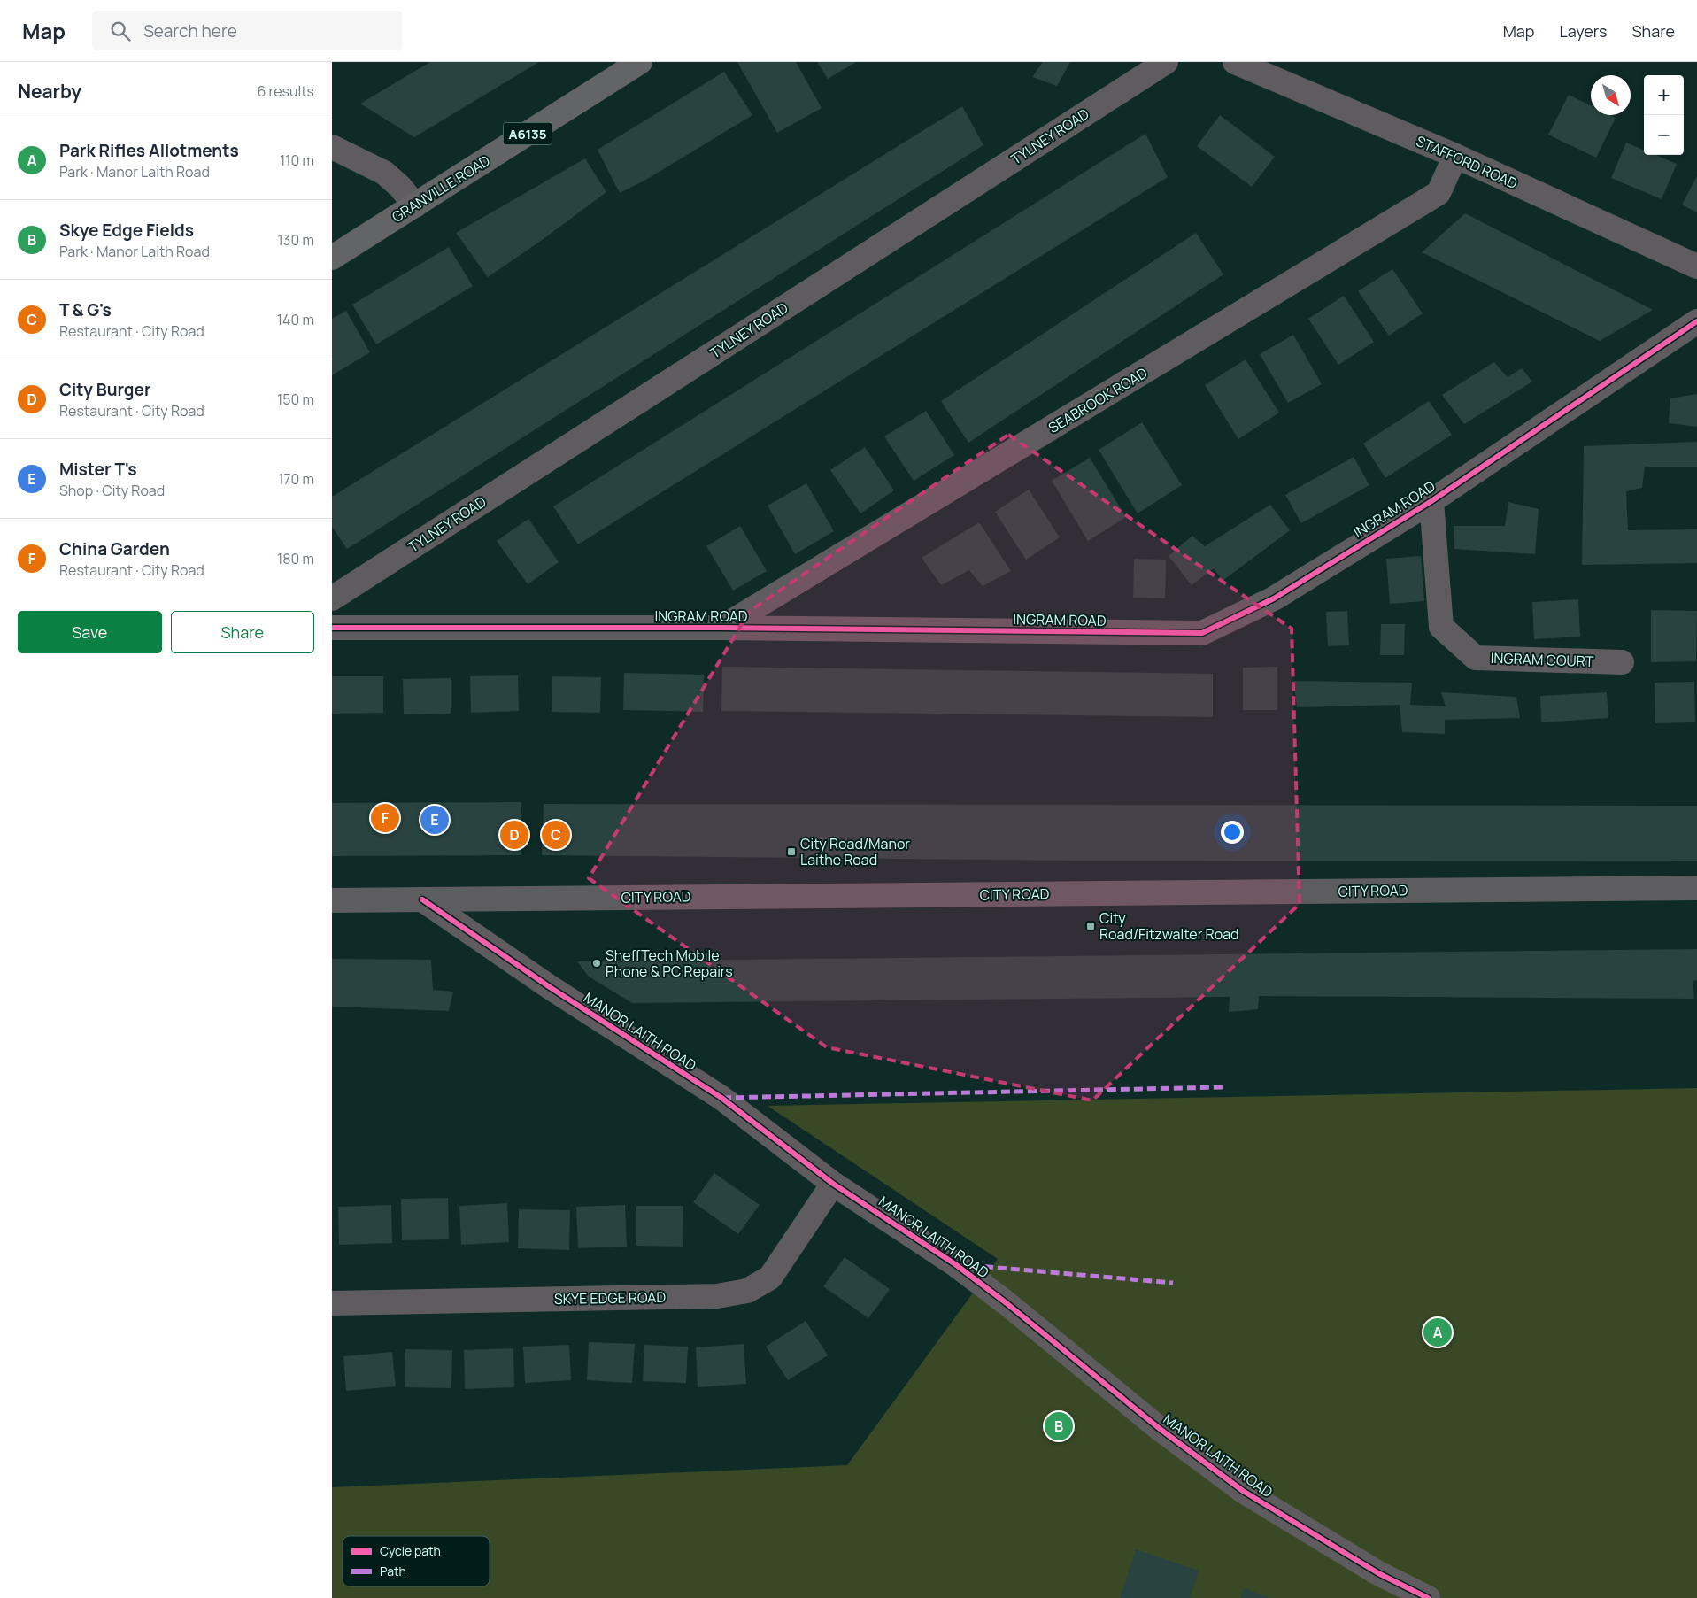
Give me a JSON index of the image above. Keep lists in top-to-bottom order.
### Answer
{
  "streets": {
    "main road": ["A6135", "GRANVILLE ROAD", "CITY ROAD"],
    "street": [
      "TYLNEY ROAD",
      "STAFFORD ROAD",
      "SEABROOK ROAD",
      "INGRAM ROAD",
      "INGRAM COURT",
      "MANOR LAITH ROAD",
      "SKYE EDGE ROAD"
    ]
  },
  "crossings": [
    ["STAFFORD ROAD", "SEABROOK ROAD"],
    ["SEABROOK ROAD", "INGRAM ROAD"],
    ["INGRAM ROAD", "INGRAM COURT"],
    ["CITY ROAD", "MANOR LAITH ROAD"],
    ["MANOR LAITH ROAD", "SKYE EDGE ROAD"]
  ],
  "places": {
    "transit": ["City Road/Manor Laithe Road", "City Road/Fitzwalter Road"],
    "other": ["SheffTech Mobile Phone & PC Repairs"]
  },
  "legend": ["Cycle path", "Path"],
  "north": "bottom right",
  "page": {
    "header": "Map",
    "search": "Search here",
    "nav": ["Map", "Layers", "Share"],
    "heading": ["Nearby", "6 results"],
    "map_buttons": ["+", "−"],
    "list": [
      {
        "mark": "A",
        "name": "Park Rifles Allotments",
        "note": "Park · Manor Laith Road",
        "value": "110 m"
      },
      {
        "mark": "B",
        "name": "Skye Edge Fields",
        "note": "Park · Manor Laith Road",
        "value": "130 m"
      },
      {
        "mark": "C",
        "name": "T & G's",
        "note": "Restaurant · City Road",
        "value": "140 m"
      },
      {
        "mark": "D",
        "name": "City Burger",
        "note": "Restaurant · City Road",
        "value": "150 m"
      },
      {
        "mark": "E",
        "name": "Mister T's",
        "note": "Shop · City Road",
        "value": "170 m"
      },
      {
        "mark": "F",
        "name": "China Garden",
        "note": "Restaurant · City Road",
        "value": "180 m"
      }
    ],
    "buttons": ["Save", "Share"],
    "pins": [
      "F",
      "E",
      "C",
      "D",
      "A",
      "B"
    ]
  }
}
